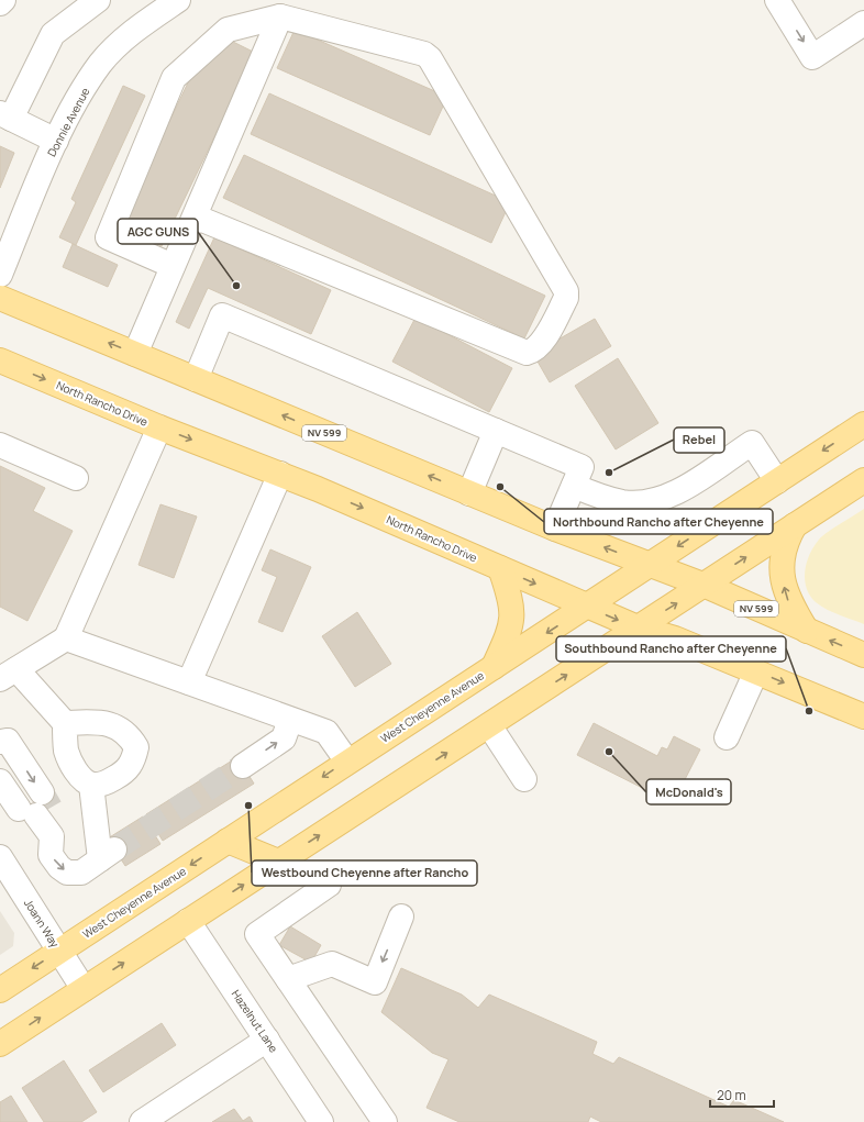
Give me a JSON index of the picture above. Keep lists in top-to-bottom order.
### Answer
{
  "streets": {
    "main road": ["North Rancho Drive", "NV 599", "West Cheyenne Avenue"],
    "street": ["Donnie Avenue", "Joann Way", "Hazelnut Lane"]
  },
  "crossings": [
    ["North Rancho Drive", "West Cheyenne Avenue"],
    ["NV 599", "West Cheyenne Avenue"],
    ["West Cheyenne Avenue", "Joann Way"]
  ],
  "places": [
    "AGC GUNS",
    "Rebel",
    "Northbound Rancho after Cheyenne",
    "Southbound Rancho after Cheyenne",
    "McDonald's",
    "Westbound Cheyenne after Rancho"
  ],
  "scale_bar": "20 m"
}
